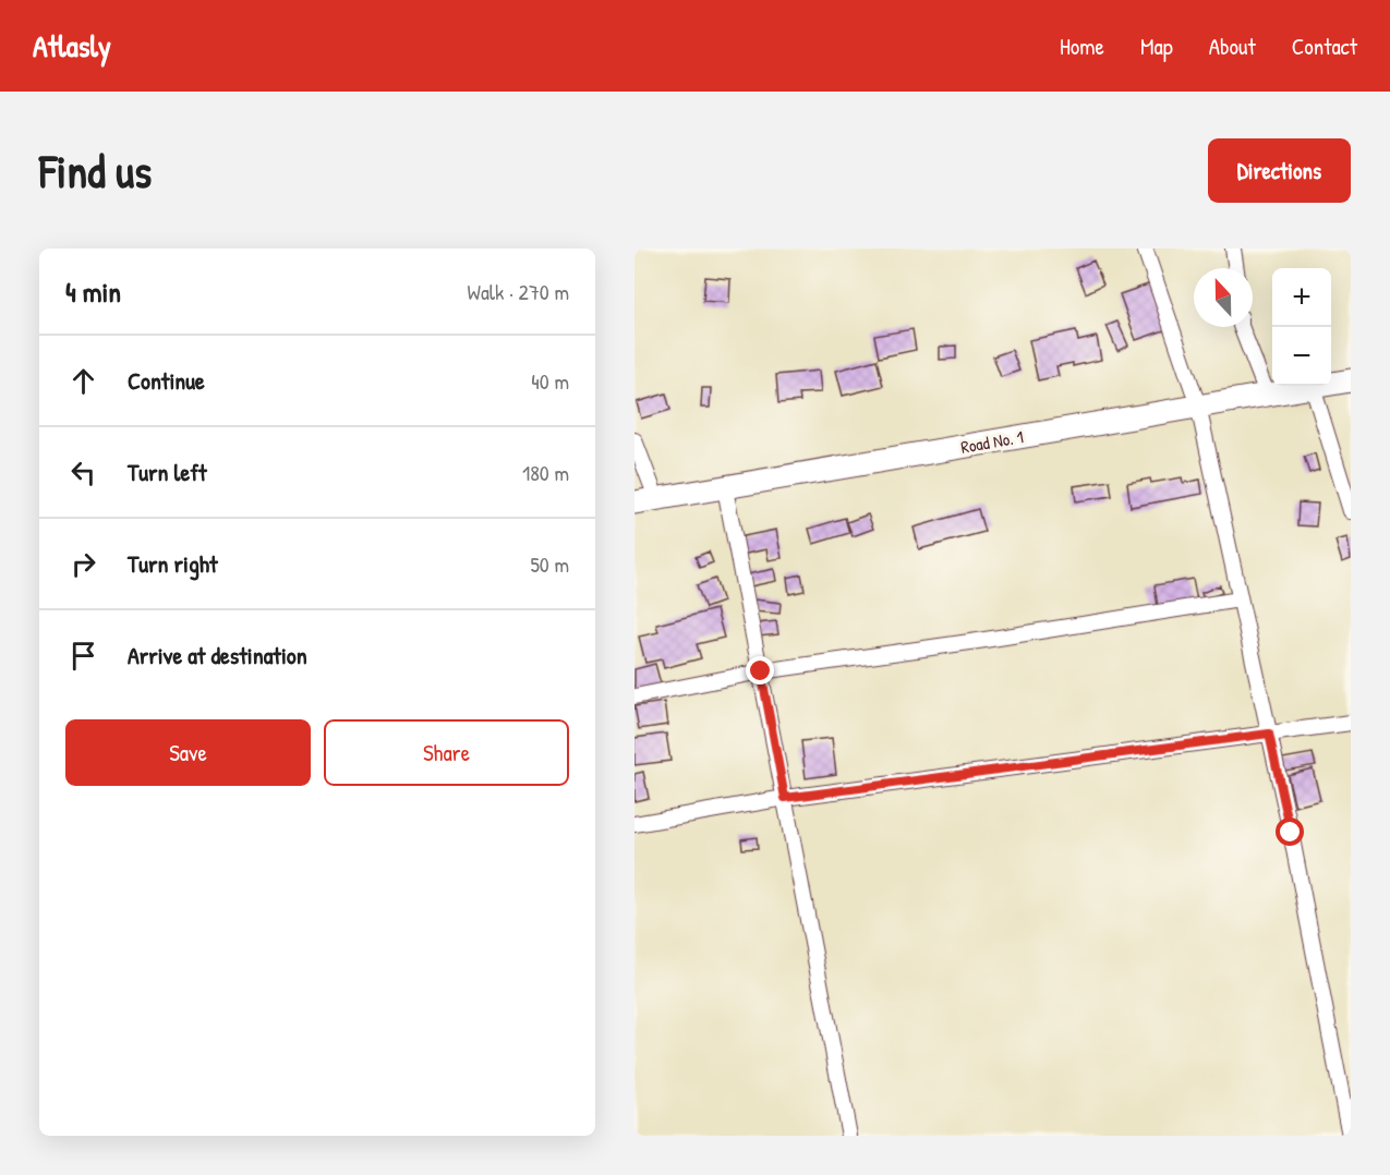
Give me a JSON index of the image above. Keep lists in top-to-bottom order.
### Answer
{
  "streets": {
    "highway": ["Road No. 1"]
  },
  "north": "top",
  "page": {
    "header": "Atlasly",
    "nav": [
      "Home",
      "Map",
      "About",
      "Contact"
    ],
    "buttons": [
      "Directions",
      ["Save", "Share"]
    ],
    "title": "Find us",
    "heading": ["4 min", "Walk · 270 m"],
    "map_buttons": ["+", "−"],
    "list": [
      ["Continue", "40 m"],
      ["Turn left", "180 m"],
      ["Turn right", "50 m"],
      "Arrive at destination"
    ]
  }
}
